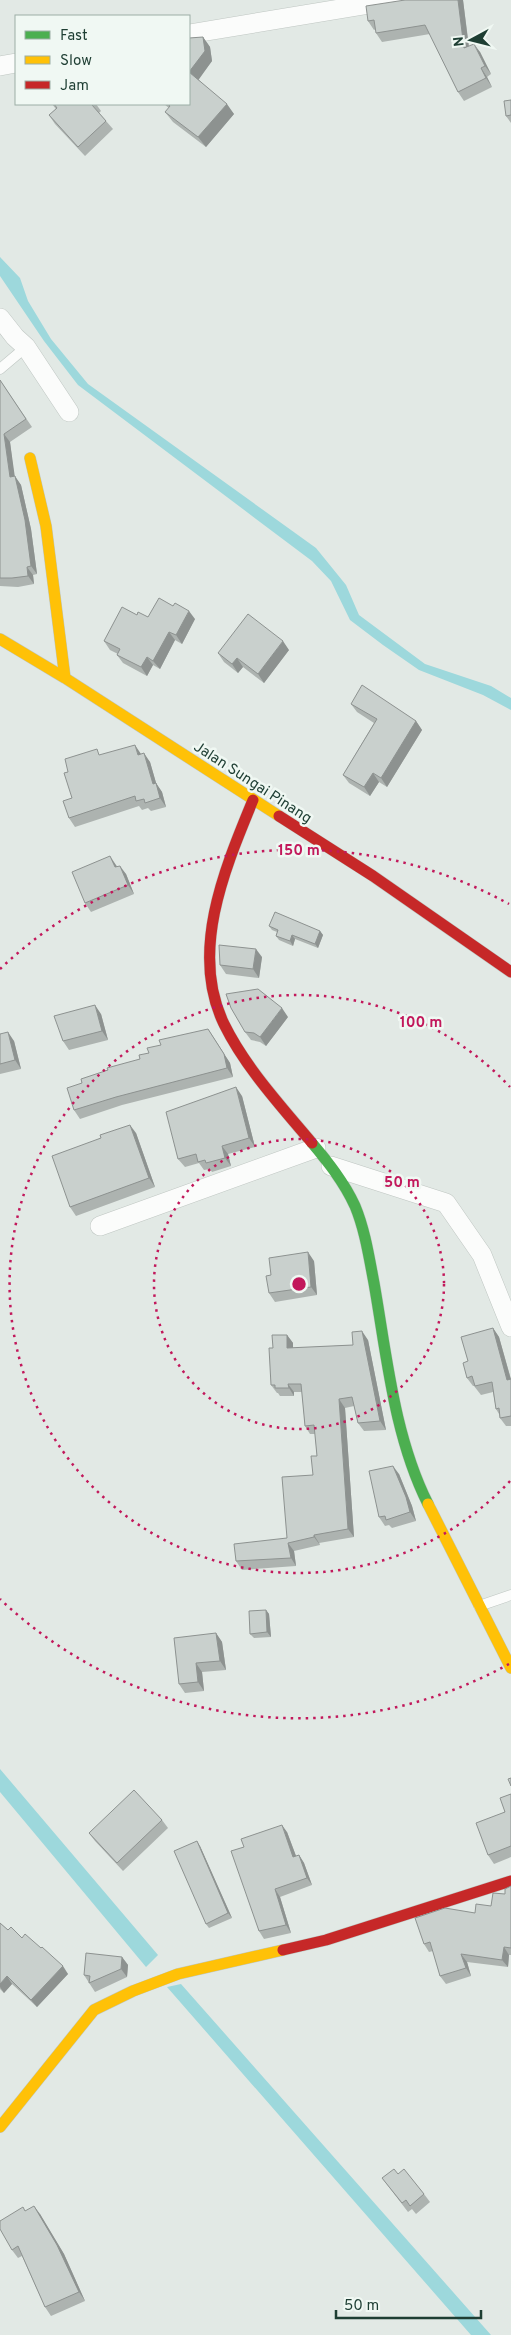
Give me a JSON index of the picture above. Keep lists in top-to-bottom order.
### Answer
{
  "streets": {
    "street": ["Jalan Sungai Pinang"]
  },
  "legend": ["Fast", "Slow", "Jam"],
  "scale_bar": "50 m",
  "north": "left",
  "rings": ["150 m", "100 m", "50 m"]
}
